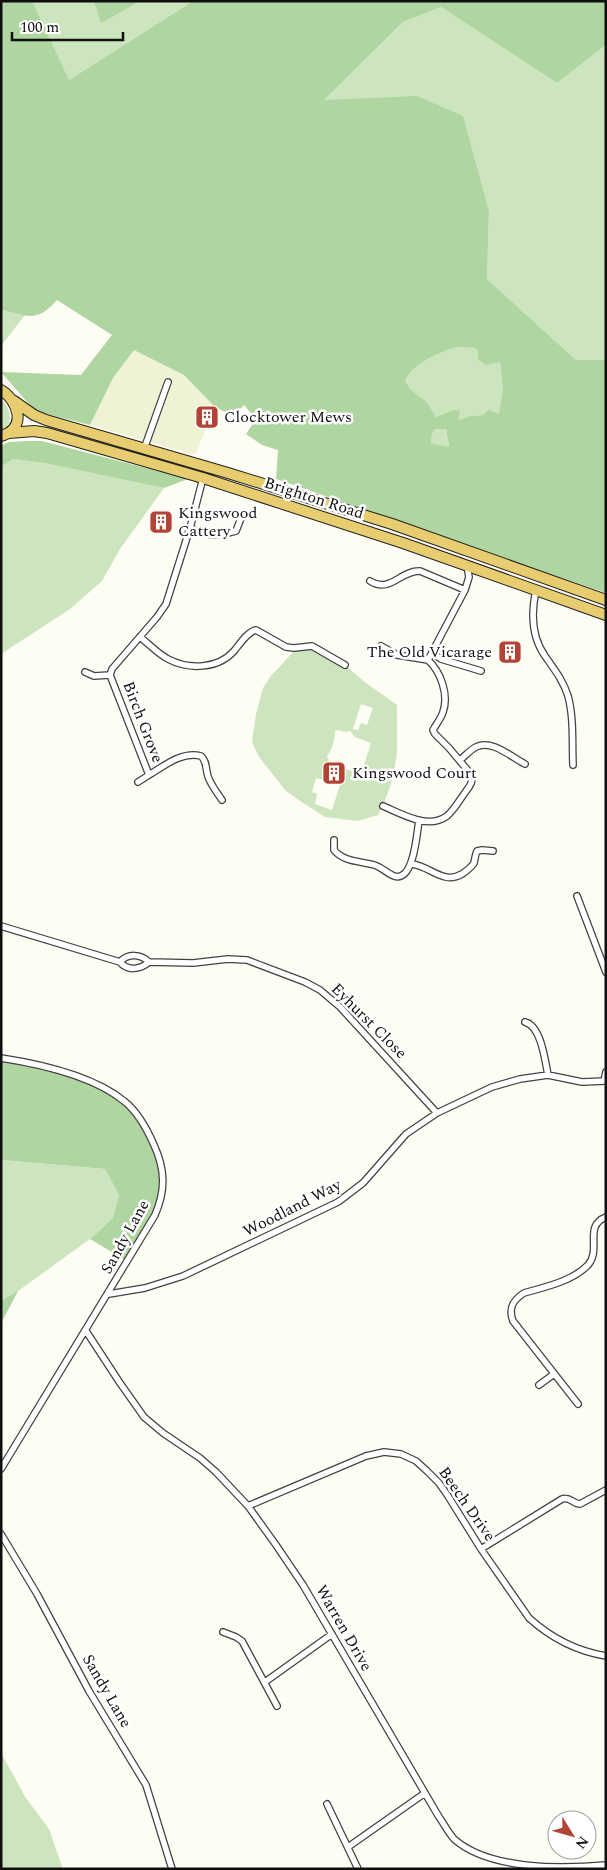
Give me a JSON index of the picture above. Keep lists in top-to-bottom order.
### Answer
{
  "streets": {
    "highway": ["Brighton Road"],
    "street": [
      "Birch Grove",
      "Eyhurst Close",
      "Woodland Way",
      "Sandy Lane",
      "Beech Drive",
      "Warren Drive"
    ]
  },
  "crossings": [
    ["Brighton Road", "Birch Grove"],
    ["Eyhurst Close", "Woodland Way"],
    ["Woodland Way", "Sandy Lane"],
    ["Sandy Lane", "Warren Drive"],
    ["Beech Drive", "Warren Drive"]
  ],
  "places": {
    "building": [
      "Clocktower Mews",
      "Kingswood Cattery",
      "The Old Vicarage",
      "Kingswood Court"
    ]
  },
  "scale_bar": "100 m",
  "north": "bottom right"
}
